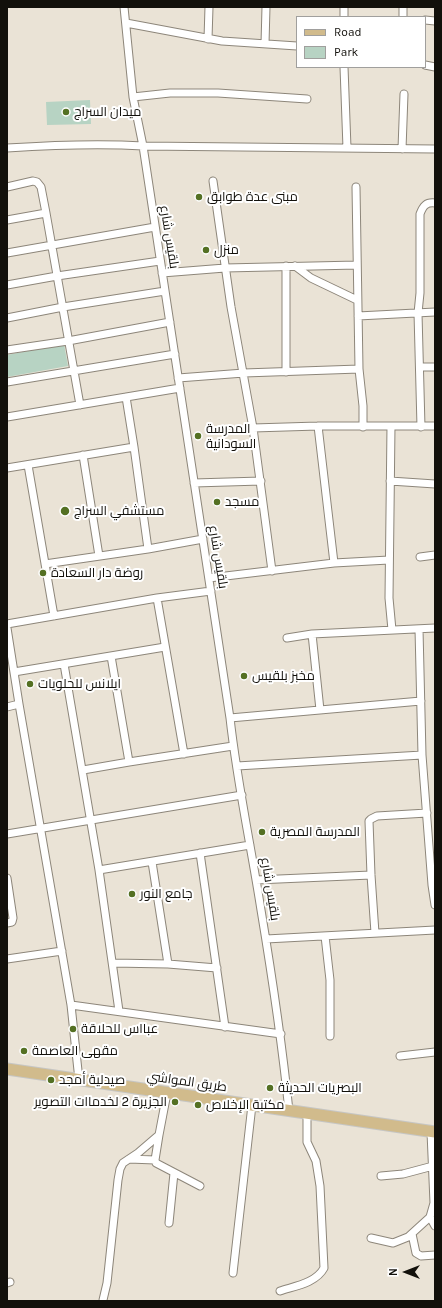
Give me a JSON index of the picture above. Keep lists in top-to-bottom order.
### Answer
{
  "streets": {
    "main road": ["طريق المواشي"],
    "street": ["بلقيس شارع"]
  },
  "crossings": [
    ["بلقيس شارع", "طريق المواشي"]
  ],
  "places": [
    "ميدان السراج",
    "مبنى عدة طوابق",
    "منزل",
    "المدرسة السودانية",
    "مسجد",
    "مستشفي السراج",
    "روضة دار السعادة",
    "مخبز بلقيس",
    "ايلانس للحلويات",
    "المدرسة المصرية",
    "جامع النور",
    "عبااس للحلاقة",
    "مقهى العاصمة",
    "صيدلية أمجد",
    "البصريات الحديثة",
    "الجزيرة 2 لخدماات التصوير",
    "مكتبة الإخلاص"
  ],
  "legend": ["Road", "Park"],
  "north": "left"
}
